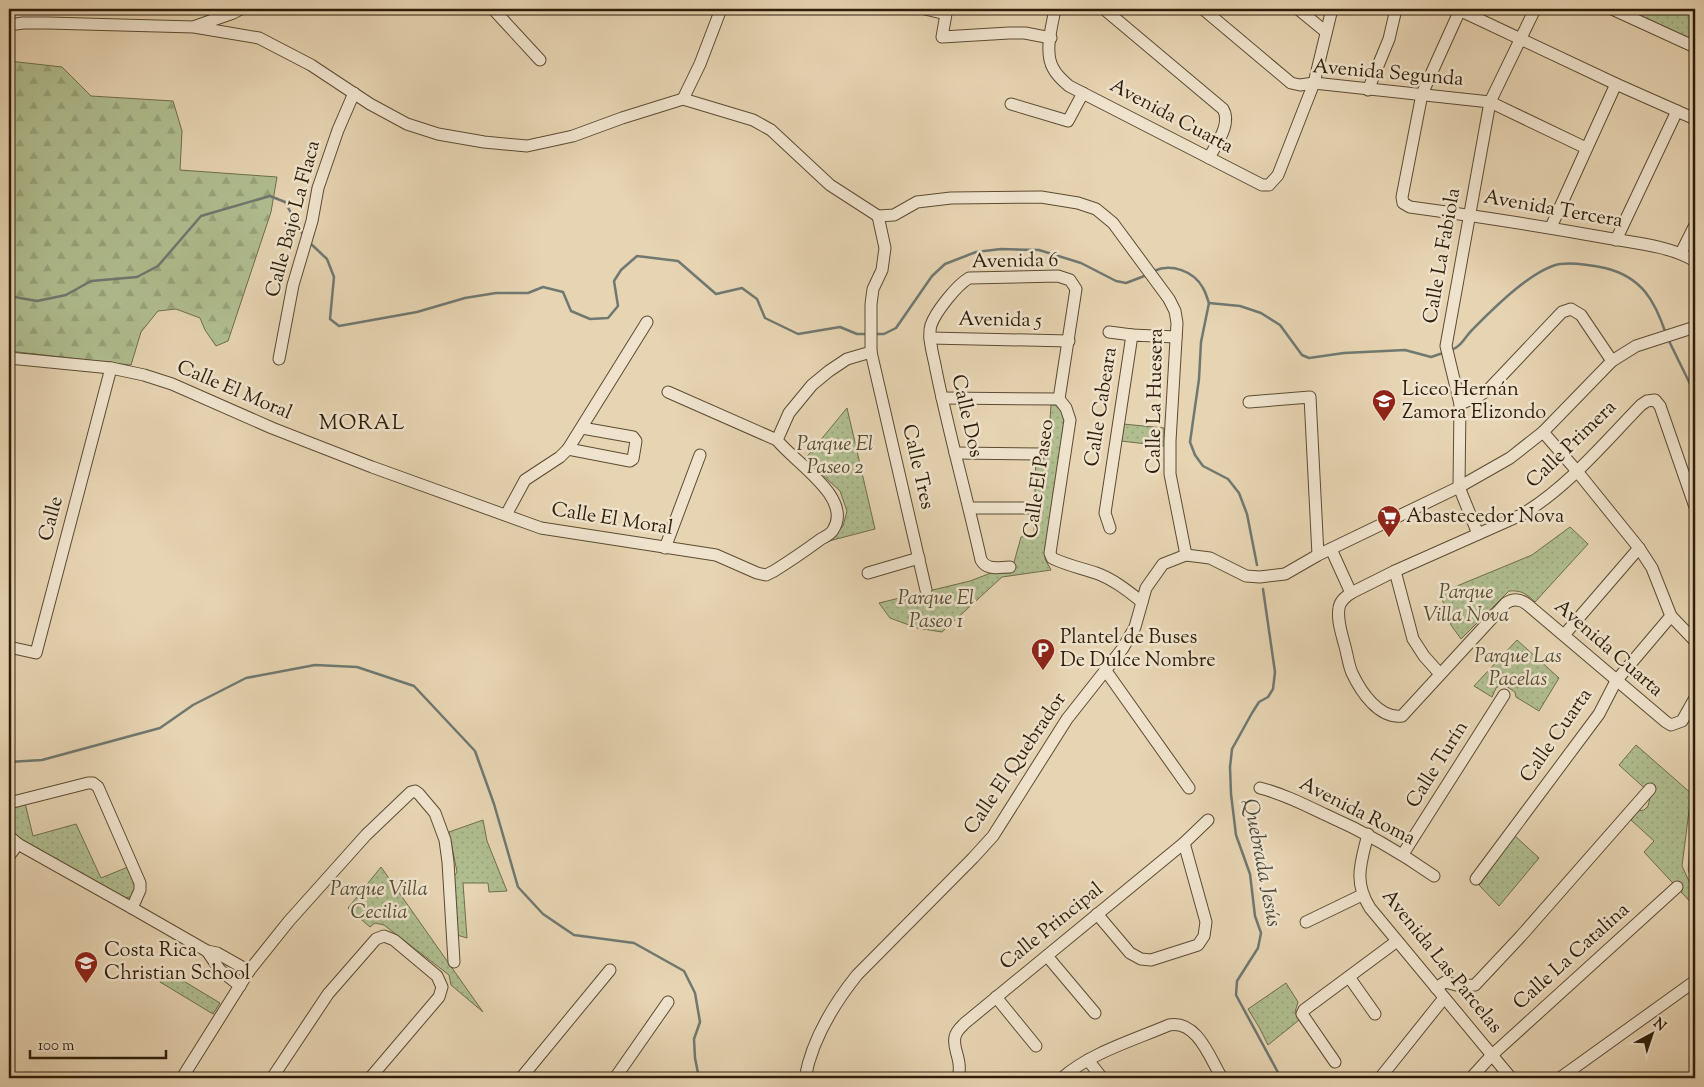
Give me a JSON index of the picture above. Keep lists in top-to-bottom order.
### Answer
{
  "streets": {
    "street": [
      "Avenida Segunda",
      "Avenida Cuarta",
      "Avenida Tercera",
      "Calle Bajo La Flaca",
      "Calle La Fabiola",
      "Avenida 6",
      "Avenida 5",
      "Calle El Moral",
      "Calle La Huesera",
      "Calle Cabeara",
      "Calle Dos",
      "Calle Primera",
      "Calle Tres",
      "Calle El Paseo",
      "Calle",
      "Calle Cuarta",
      "Calle El Quebrador",
      "Calle Turín",
      "Avenida Roma",
      "Calle Principal",
      "Calle La Catalina",
      "Avenida Las Parcelas"
    ]
  },
  "crossings": [
    ["Avenida Segunda", "Avenida Cuarta"],
    ["Avenida Segunda", "Avenida Tercera"],
    ["Avenida Segunda", "Calle La Fabiola"],
    ["Avenida Cuarta", "Calle Cuarta"],
    ["Avenida Tercera", "Calle La Fabiola"],
    ["Calle La Fabiola", "Calle El Quebrador"],
    ["Avenida 6", "Calle Dos"],
    ["Avenida 6", "Calle El Paseo"],
    ["Avenida 5", "Calle Dos"],
    ["Avenida 5", "Calle El Paseo"],
    ["Calle El Moral", "Calle"],
    ["Calle La Huesera", "Calle Cabeara"],
    ["Calle La Huesera", "Calle El Quebrador"],
    ["Calle El Paseo", "Calle El Quebrador"],
    ["Calle Turín", "Avenida Roma"],
    ["Avenida Roma", "Avenida Las Parcelas"],
    ["Calle La Catalina", "Avenida Las Parcelas"]
  ],
  "districts": ["MORAL"],
  "water": ["Quebrada Jesús"],
  "parks": [
    "Parque El Paseo 2",
    "Parque Villa Nova",
    "Parque El Paseo 1",
    "Parque Las Pacelas",
    "Parque Villa Cecilia"
  ],
  "places": {
    "school or university": ["Liceo Hernán Zamora Elizondo", "Costa Rica Christian School"],
    "supermarket": ["Abastecedor Nova"],
    "parking": ["Plantel de Buses De Dulce Nombre"]
  },
  "scale_bar": "100 m",
  "north": "top right"
}
